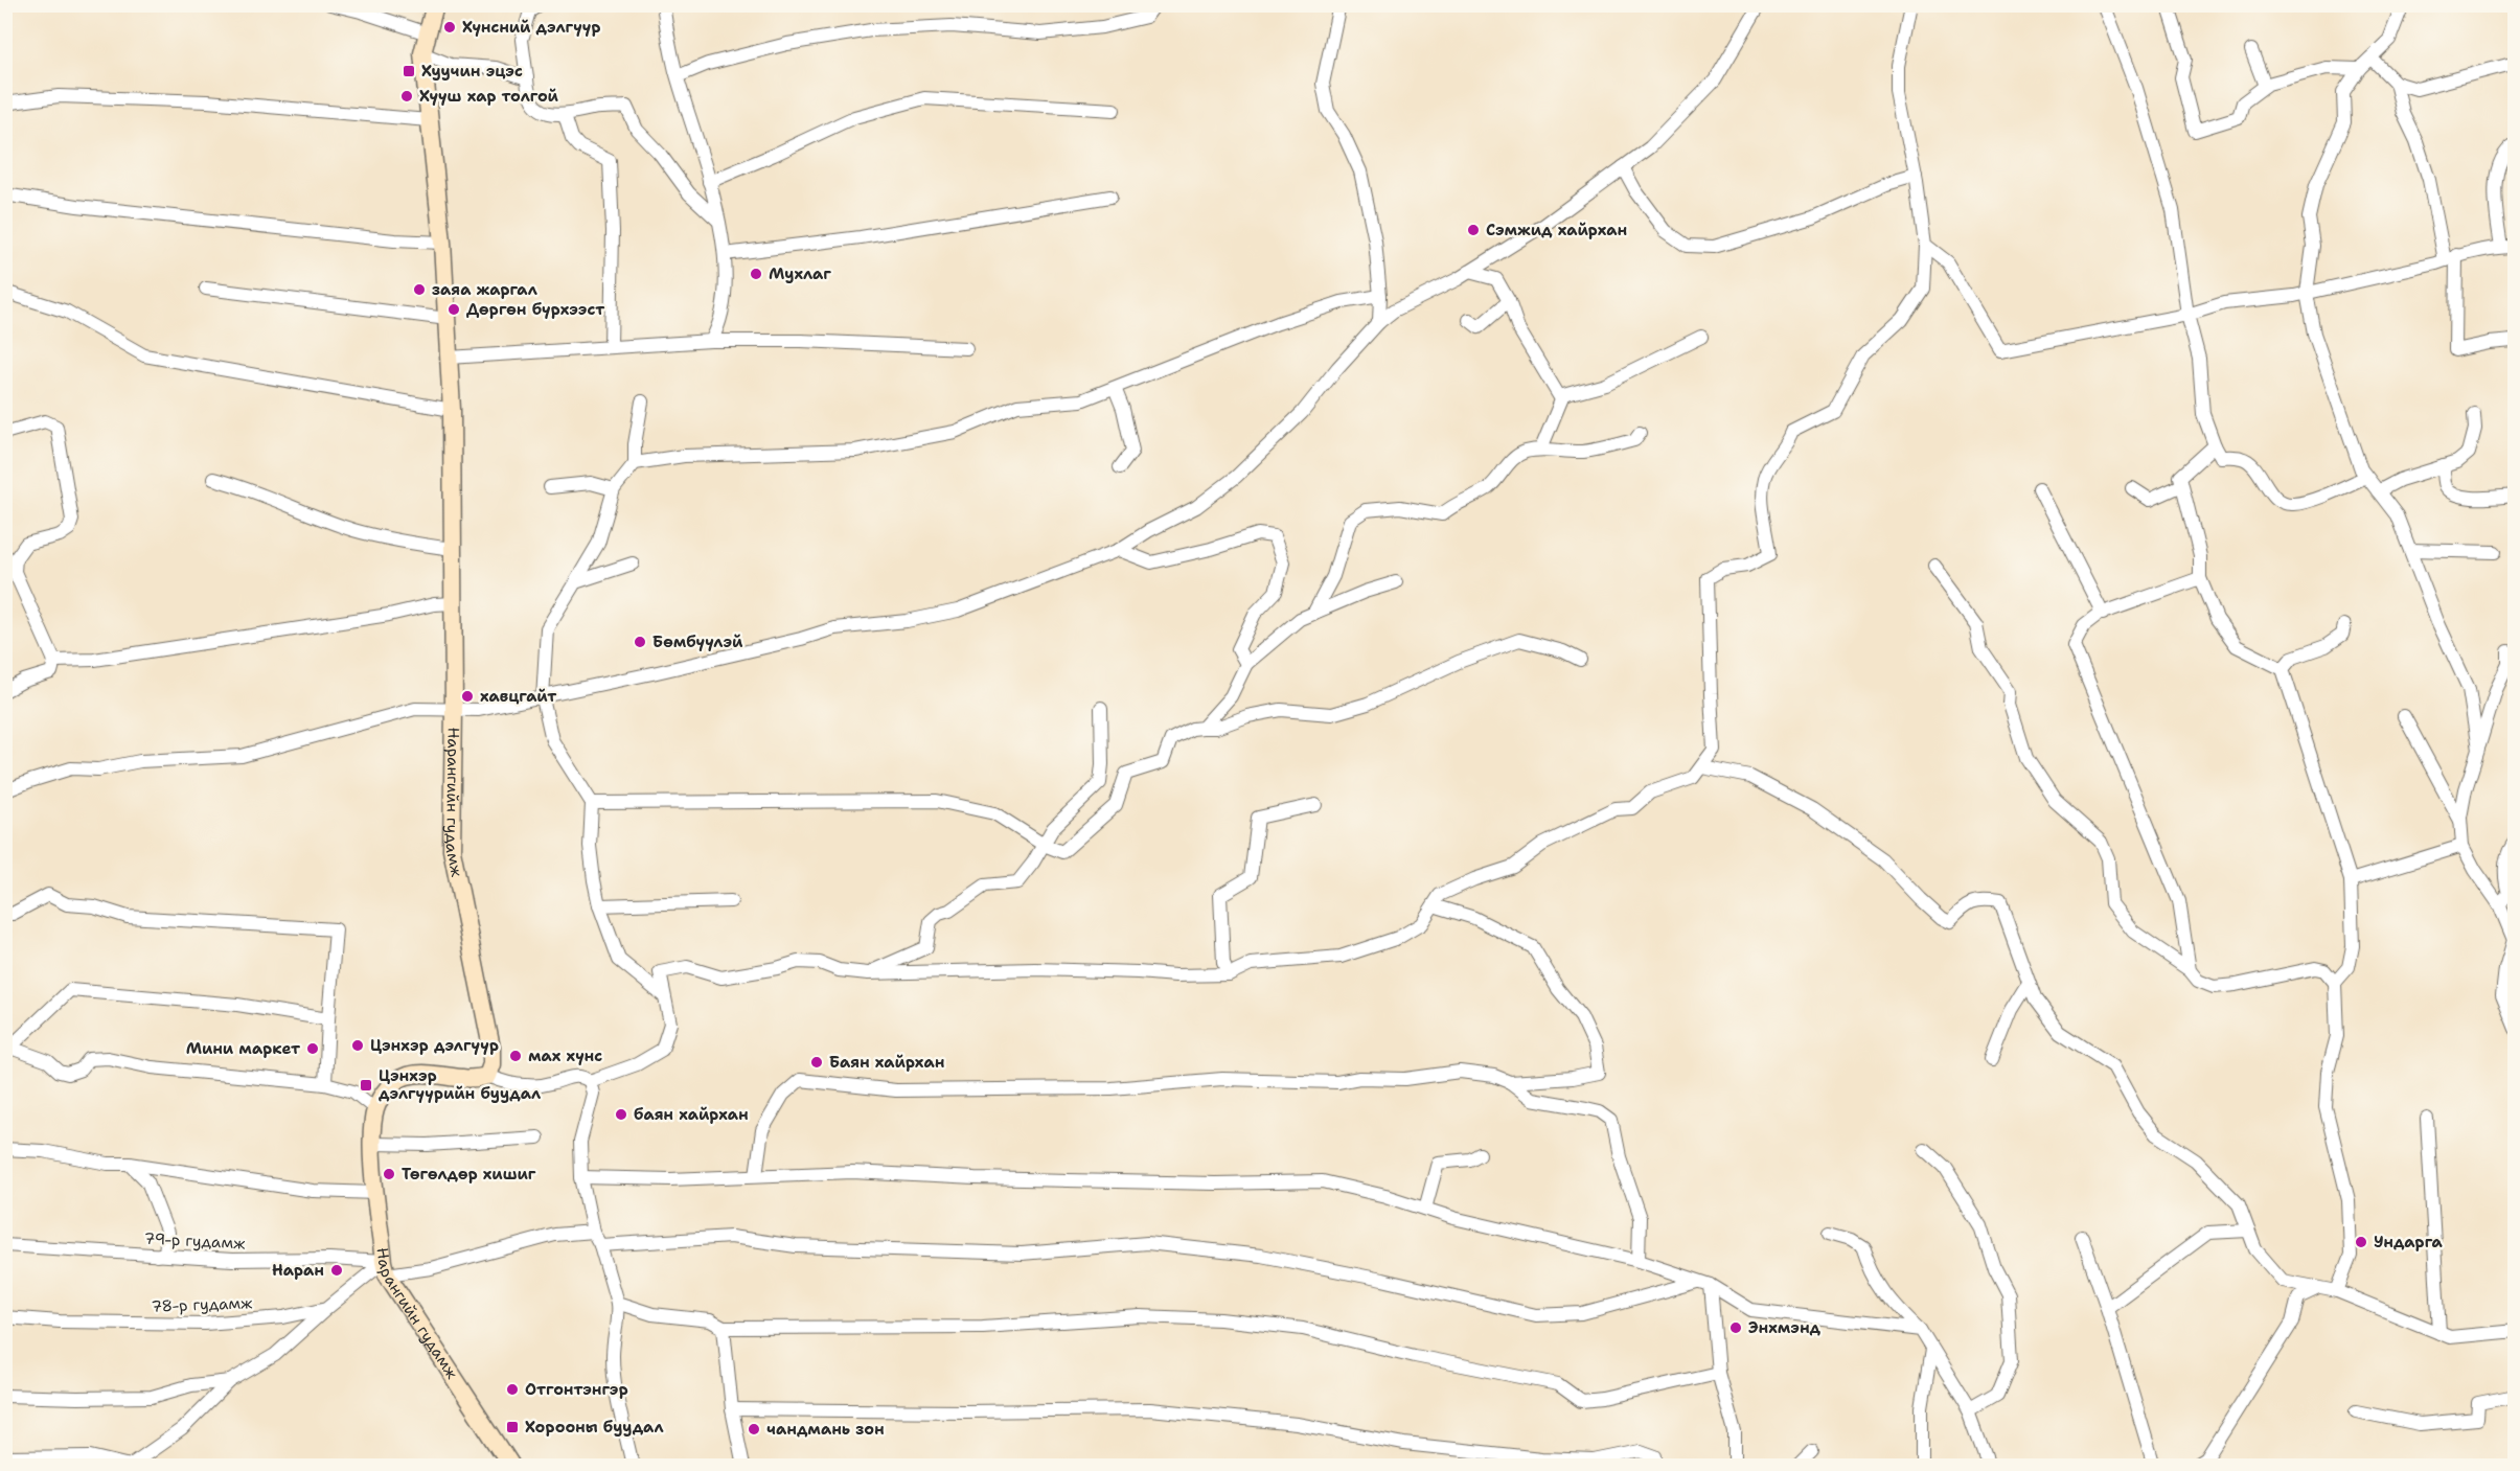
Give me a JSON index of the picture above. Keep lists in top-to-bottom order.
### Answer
{
  "streets": {
    "main road": ["Нарангийн гудамж"],
    "street": ["79-р гудамж", "78-р гудамж"]
  },
  "crossings": [
    ["Нарангийн гудамж", "79-р гудамж"],
    ["Нарангийн гудамж", "78-р гудамж"],
    ["79-р гудамж", "78-р гудамж"]
  ],
  "places": {
    "other": [
      "Хүнсний дэлгүүр",
      "Хүүш хар толгой",
      "Сэмжид хайрхан",
      "Мухлаг",
      "заяа жаргал",
      "Дөргөн бүрхээст",
      "Бөмбүүлэй",
      "хавцгайт",
      "Цэнхэр дэлгүүр",
      "Мини маркет",
      "мах хүнс",
      "Баян хайрхан",
      "баян хайрхан",
      "Төгөлдөр хишиг",
      "Ундарга",
      "Наран",
      "Энхмэнд",
      "Отгонтэнгэр",
      "чандмань зон"
    ],
    "transit": ["Хуучин эцэс", "Цэнхэр дэлгүүрийн буудал", "Хорооны буудал"]
  }
}
